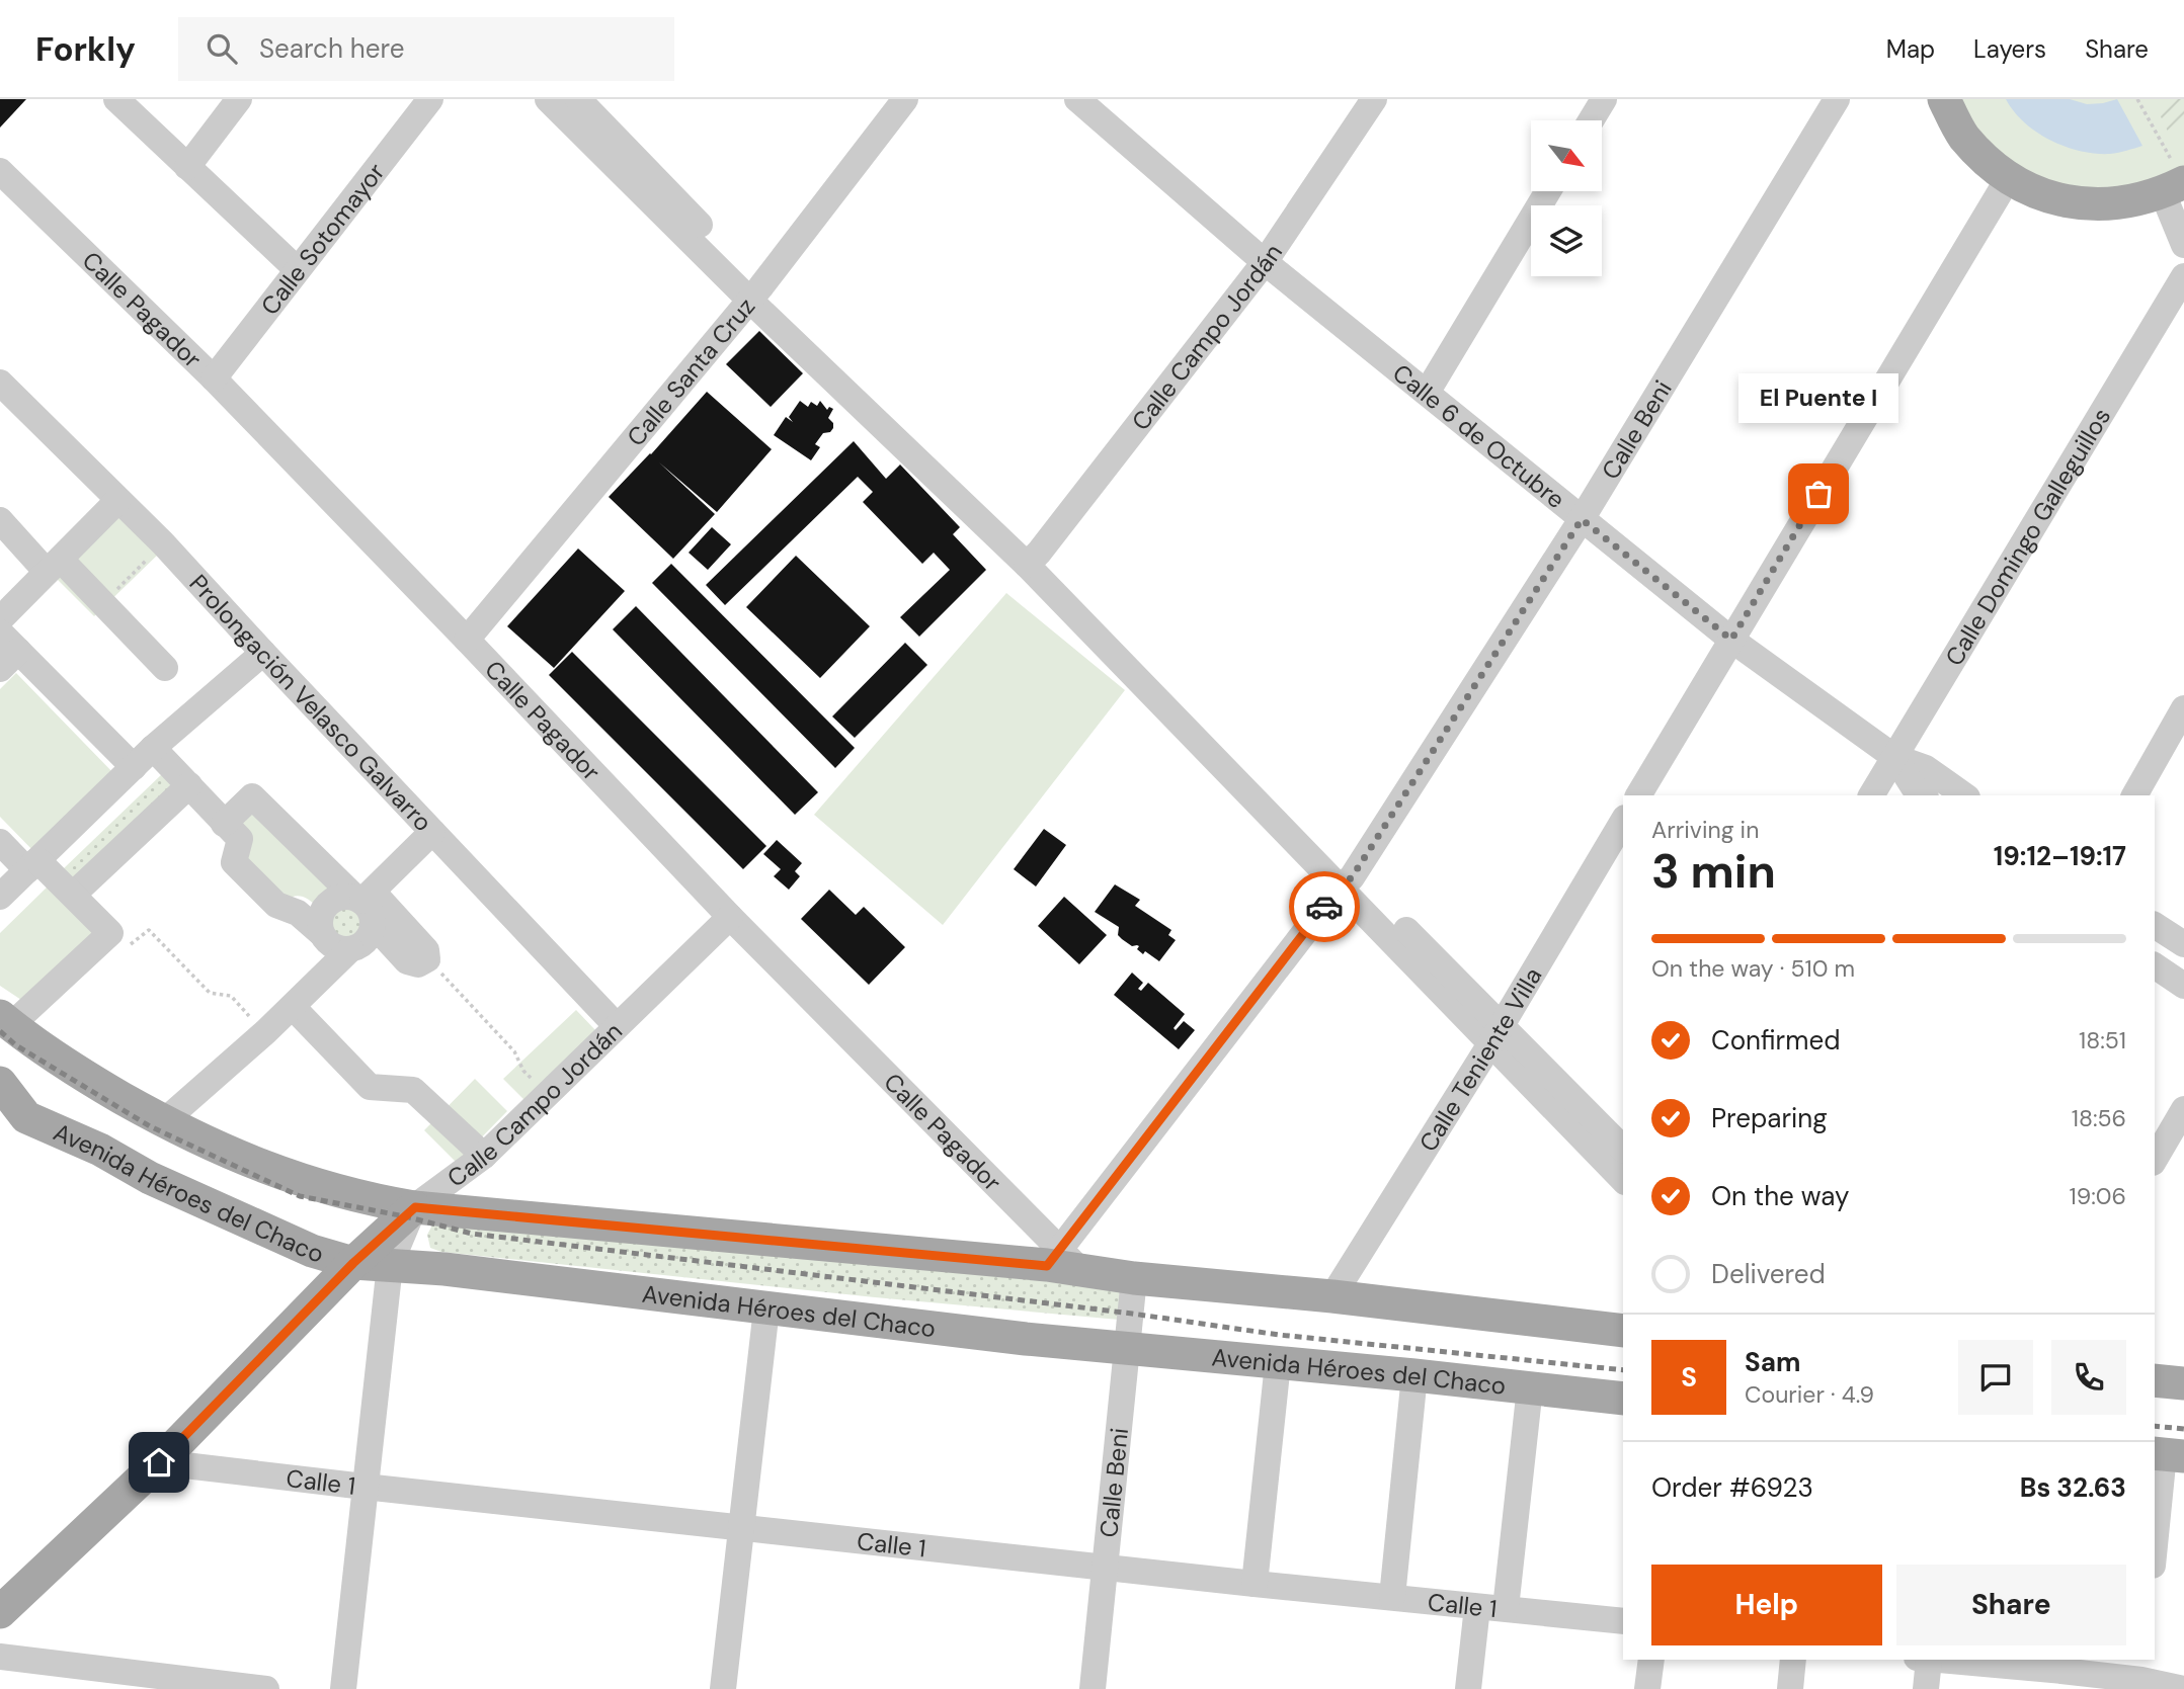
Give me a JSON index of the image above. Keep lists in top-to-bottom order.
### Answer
{
  "streets": {
    "main road": ["Calle Campo Jordán", "Avenida Héroes del Chaco"],
    "street": [
      "Calle Sotomayor",
      "Calle Pagador",
      "Calle Santa Cruz",
      "Calle Beni",
      "Calle 6 de Octubre",
      "Calle Domingo Galleguillos",
      "Prolongación Velasco Galvarro",
      "Calle Teniente Villa",
      "Calle 1"
    ]
  },
  "crossings": [
    ["Calle Sotomayor", "Calle Pagador"],
    ["Calle Pagador", "Calle Campo Jordán"],
    ["Calle Pagador", "Calle Santa Cruz"],
    ["Calle Pagador", "Calle Beni"],
    ["Calle Campo Jordán", "Calle 6 de Octubre"],
    ["Calle Campo Jordán", "Prolongación Velasco Galvarro"],
    ["Calle Campo Jordán", "Avenida Héroes del Chaco"],
    ["Calle Campo Jordán", "Calle 1"],
    ["Calle Beni", "Calle 6 de Octubre"],
    ["Calle Beni", "Avenida Héroes del Chaco"],
    ["Calle Beni", "Calle 1"],
    ["Calle 6 de Octubre", "Calle Domingo Galleguillos"]
  ],
  "places": ["El Puente I"],
  "north": "bottom right",
  "page": {
    "header": "Forkly",
    "search": "Search here",
    "nav": ["Map", "Layers", "Share"],
    "bubble": "El Puente I",
    "heading": ["3 min", "Arriving in", "19:12–19:17"],
    "panel": [
      "Sam",
      "Courier · 4.9",
      "Order #6923",
      "Bs 32.63"
    ],
    "bar": "On the way · 510 m",
    "list": [
      ["Confirmed", "18:51"],
      ["Preparing", "18:56"],
      ["On the way", "19:06"],
      "Delivered"
    ],
    "round": "S",
    "buttons": ["Help", "Share"]
  }
}
